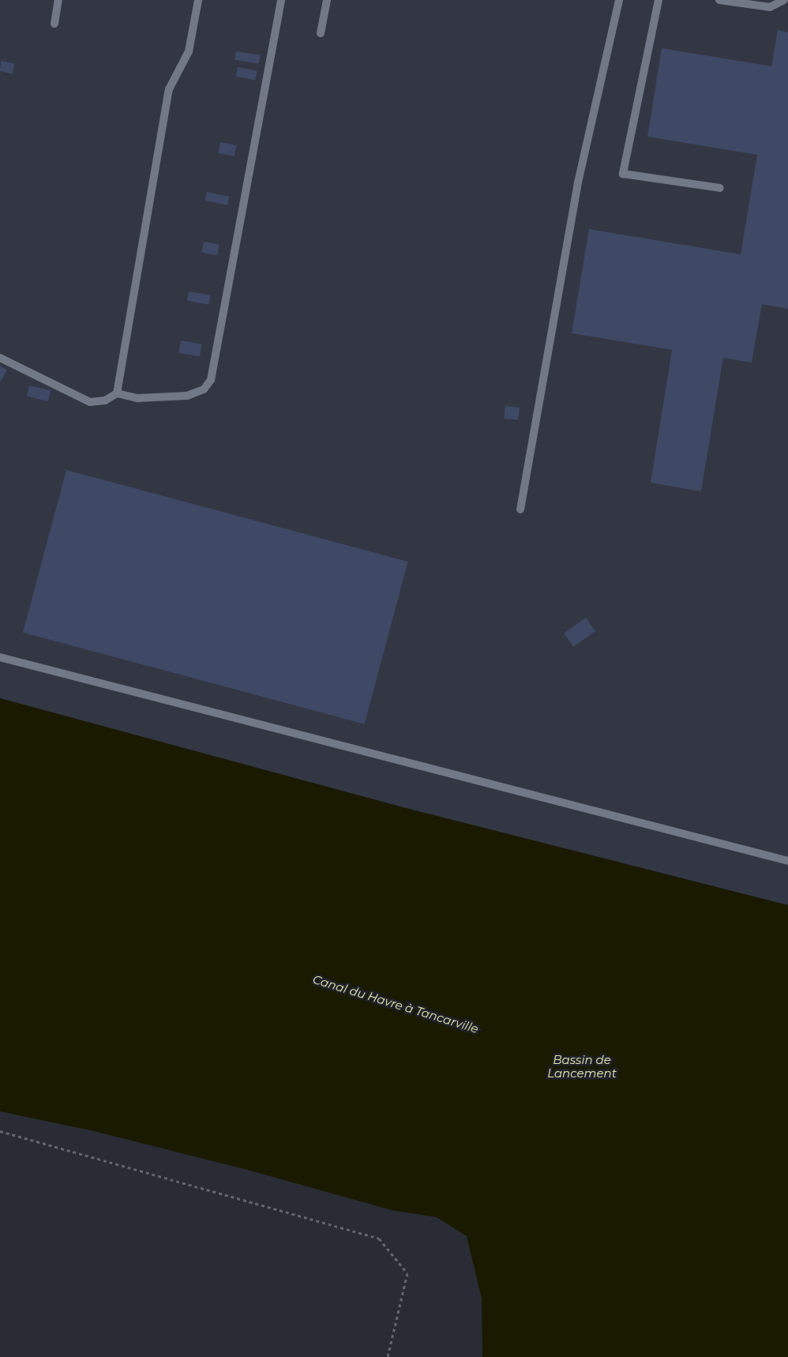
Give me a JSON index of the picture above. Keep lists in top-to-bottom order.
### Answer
{
  "water": ["Canal du Havre à Tancarville", "Bassin de Lancement"]
}
